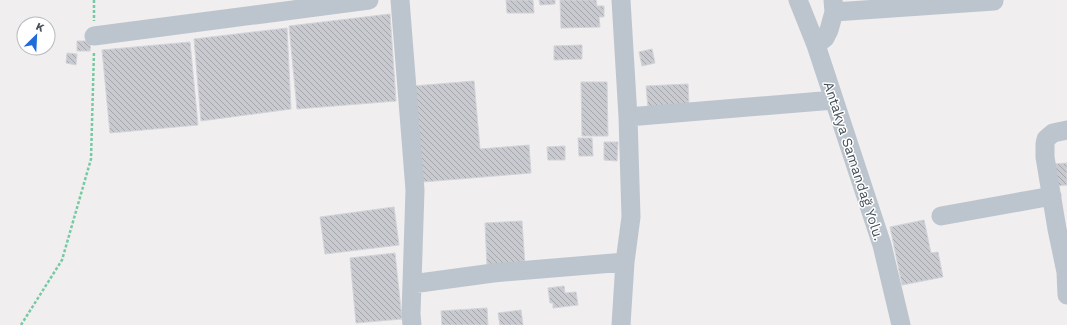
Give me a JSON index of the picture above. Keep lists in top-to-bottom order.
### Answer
{
  "streets": {
    "street": ["Antakya Samandağ Yolu."]
  },
  "north": "top right"
}
